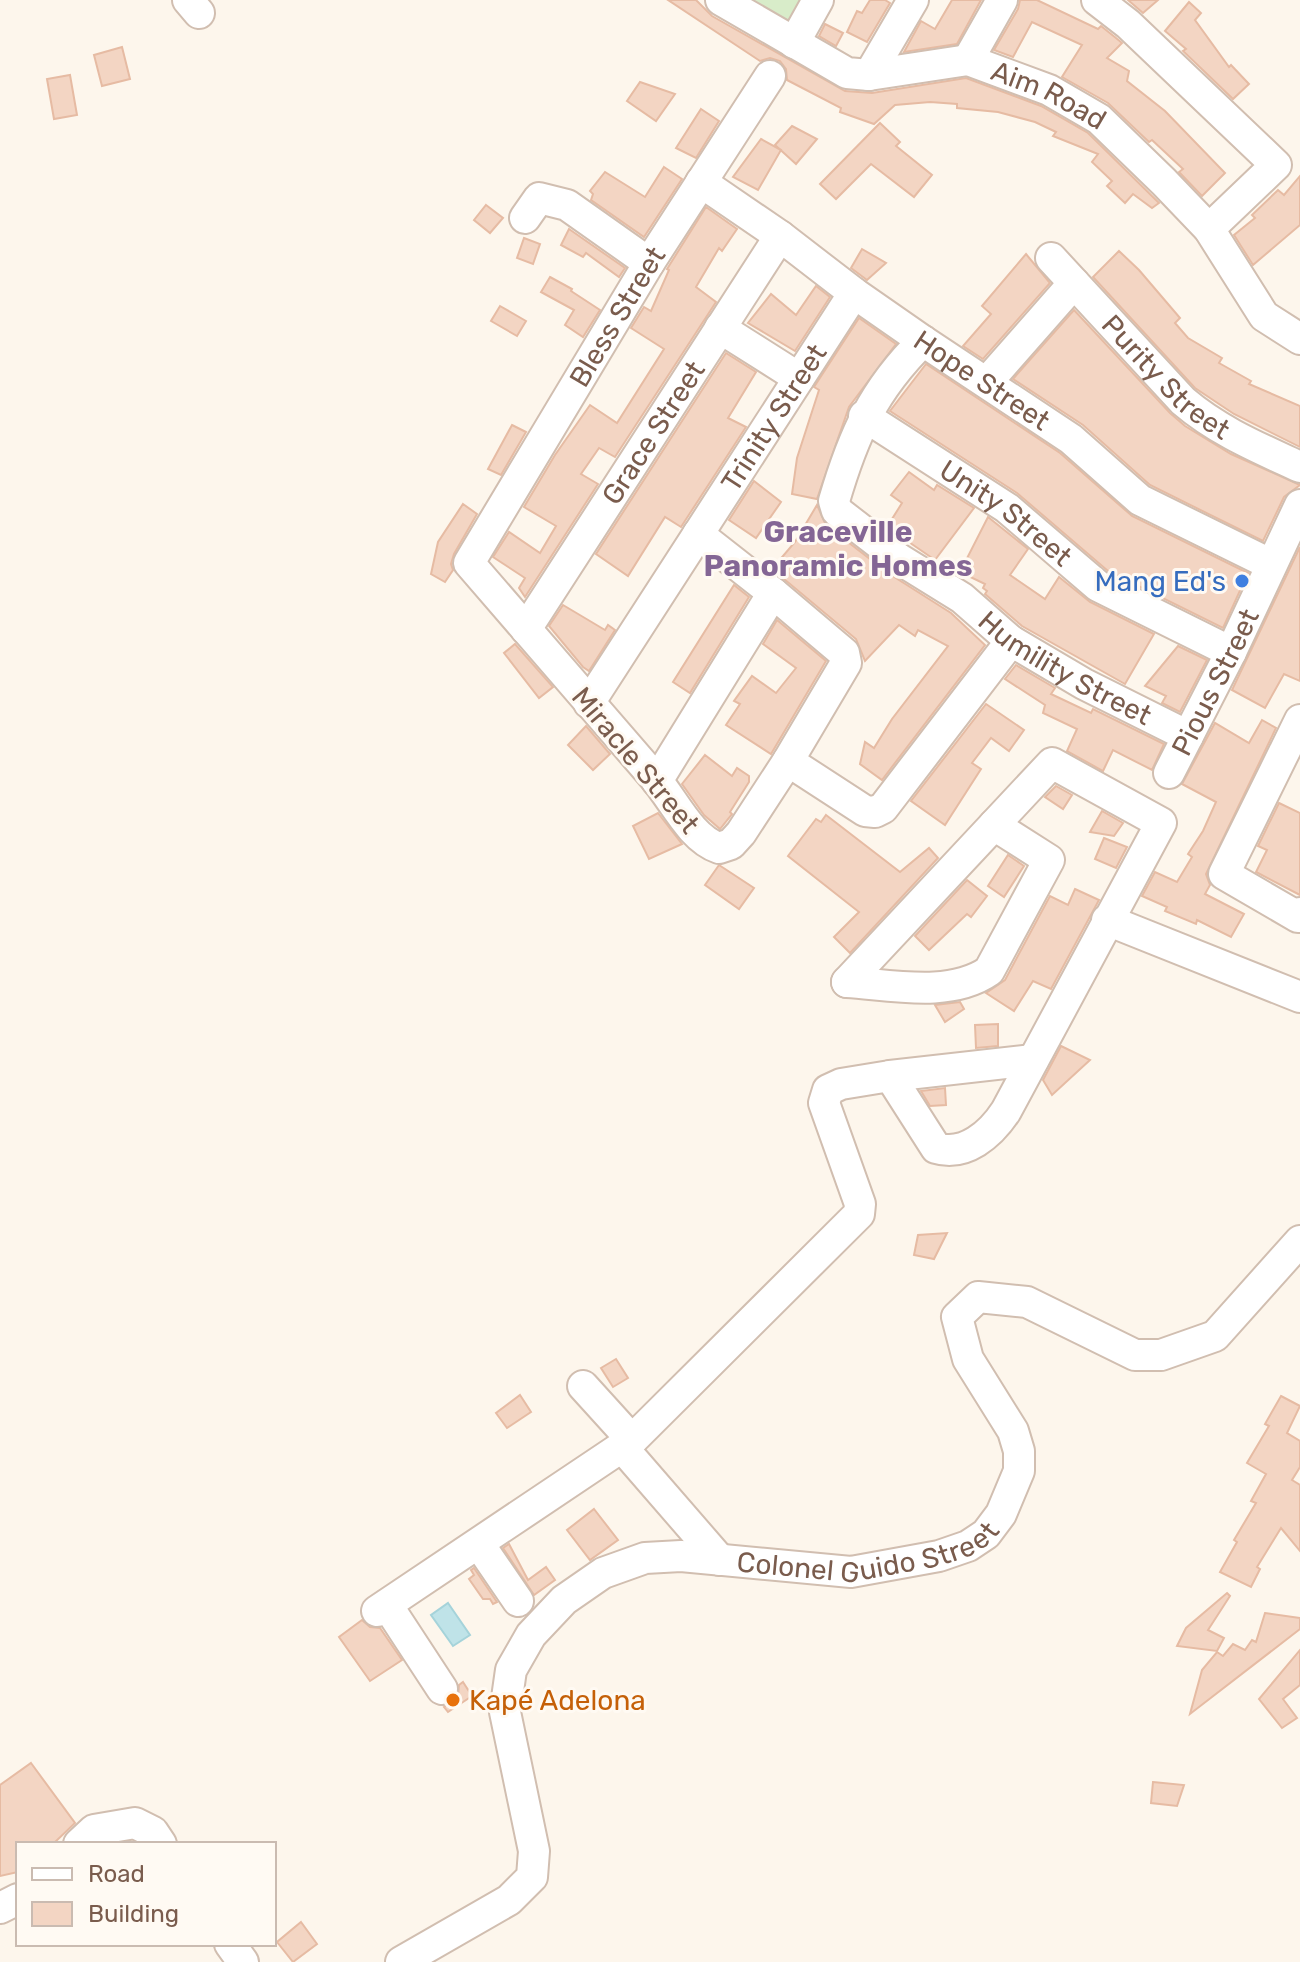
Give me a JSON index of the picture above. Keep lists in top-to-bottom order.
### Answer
{
  "streets": {
    "street": [
      "Aim Road",
      "Bless Street",
      "Purity Street",
      "Hope Street",
      "Trinity Street",
      "Grace Street",
      "Unity Street",
      "Humility Street",
      "Pious Street",
      "Miracle Street",
      "Colonel Guido Street"
    ]
  },
  "crossings": [
    ["Bless Street", "Hope Street"],
    ["Bless Street", "Miracle Street"],
    ["Hope Street", "Trinity Street"],
    ["Hope Street", "Grace Street"],
    ["Hope Street", "Humility Street"],
    ["Hope Street", "Pious Street"],
    ["Trinity Street", "Miracle Street"],
    ["Grace Street", "Miracle Street"],
    ["Unity Street", "Humility Street"],
    ["Unity Street", "Pious Street"],
    ["Humility Street", "Pious Street"]
  ],
  "districts": ["Graceville Panoramic Homes"],
  "places": ["Mang Ed's", "Kapé Adelona"],
  "legend": ["Road", "Building"]
}
